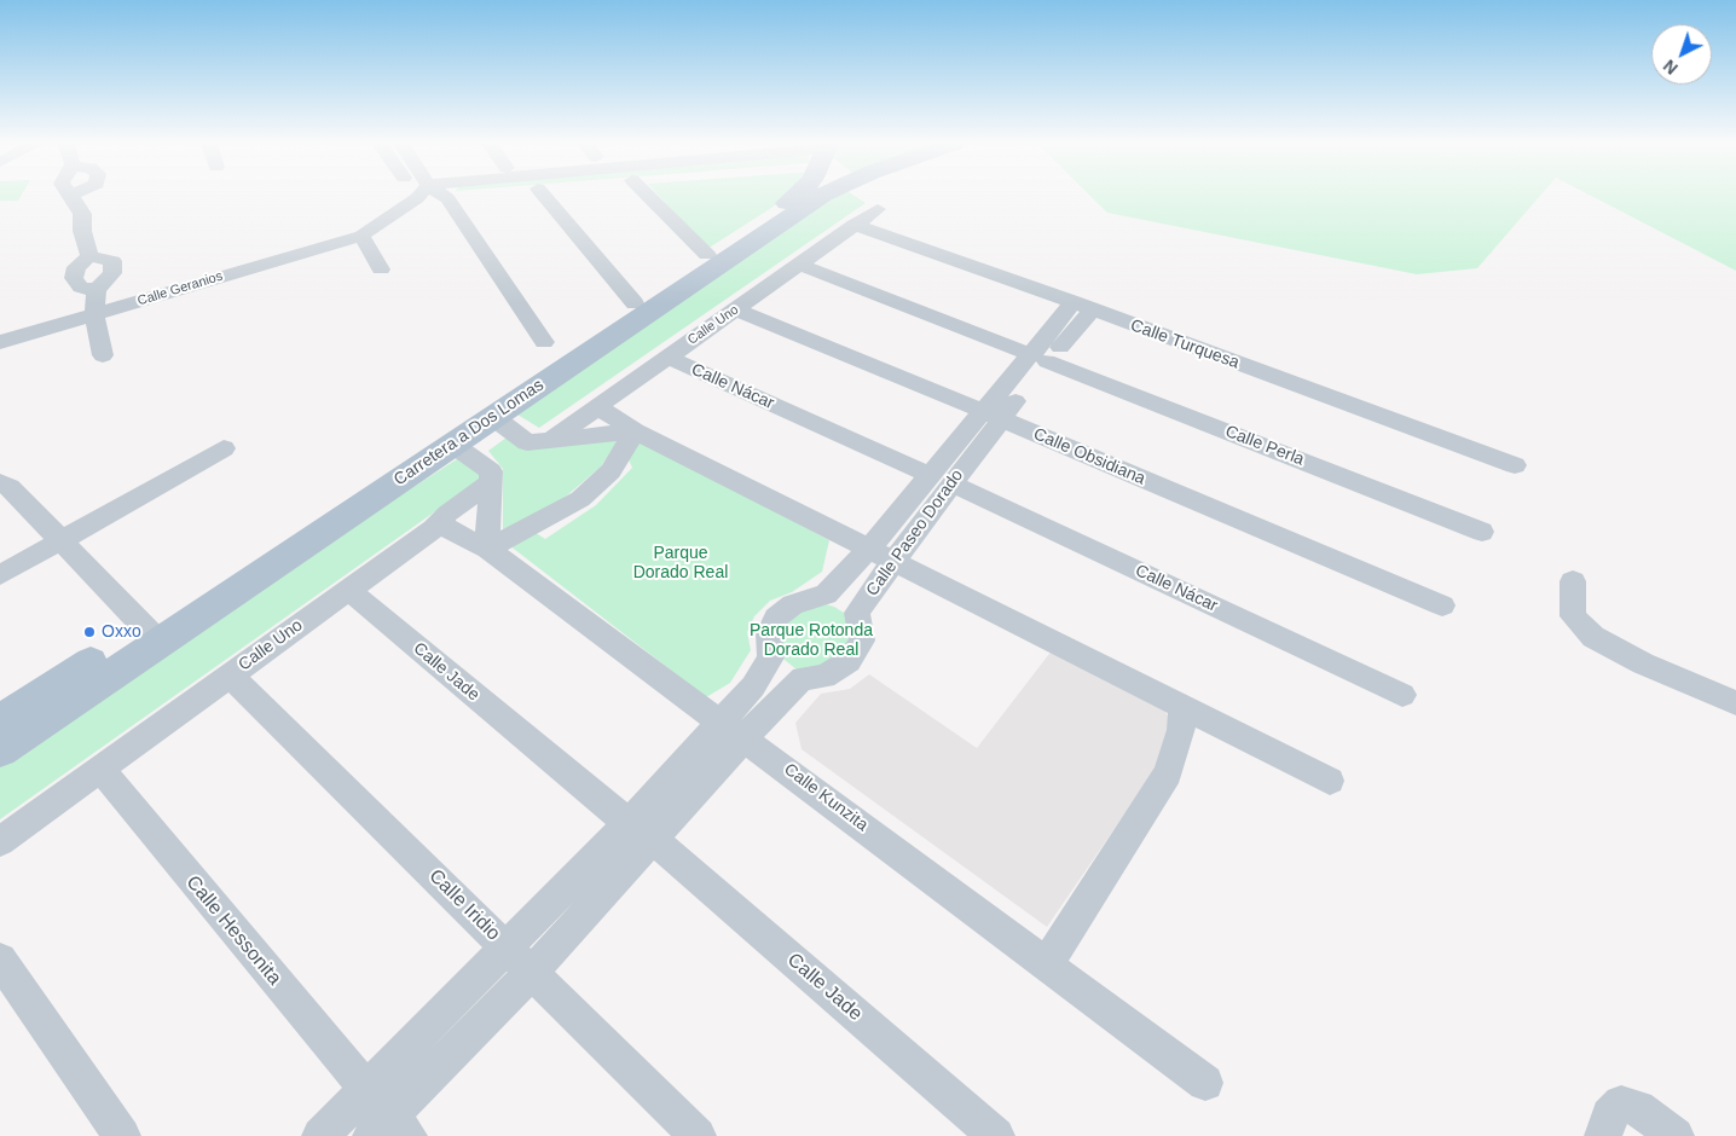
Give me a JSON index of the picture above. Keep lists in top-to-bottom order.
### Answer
{
  "streets": {
    "main road": ["Carretera a Dos Lomas"],
    "street": [
      "Calle Geranios",
      "Calle Uno",
      "Calle Turquesa",
      "Calle Nácar",
      "Calle Perla",
      "Calle Obsidiana",
      "Calle Paseo Dorado",
      "Calle Jade",
      "Calle Kunzita",
      "Calle Iridio",
      "Calle Hessonita"
    ]
  },
  "crossings": [
    ["Calle Uno", "Calle Turquesa"],
    ["Calle Uno", "Calle Nácar"],
    ["Calle Uno", "Calle Perla"],
    ["Calle Uno", "Calle Obsidiana"],
    ["Calle Uno", "Calle Jade"],
    ["Calle Uno", "Calle Kunzita"],
    ["Calle Uno", "Calle Iridio"],
    ["Calle Uno", "Calle Hessonita"],
    ["Calle Turquesa", "Calle Paseo Dorado"],
    ["Calle Nácar", "Calle Paseo Dorado"],
    ["Calle Perla", "Calle Paseo Dorado"],
    ["Calle Obsidiana", "Calle Paseo Dorado"]
  ],
  "parks": ["Parque Dorado Real", "Parque Rotonda Dorado Real"],
  "places": ["Oxxo"],
  "north": "bottom left"
}
